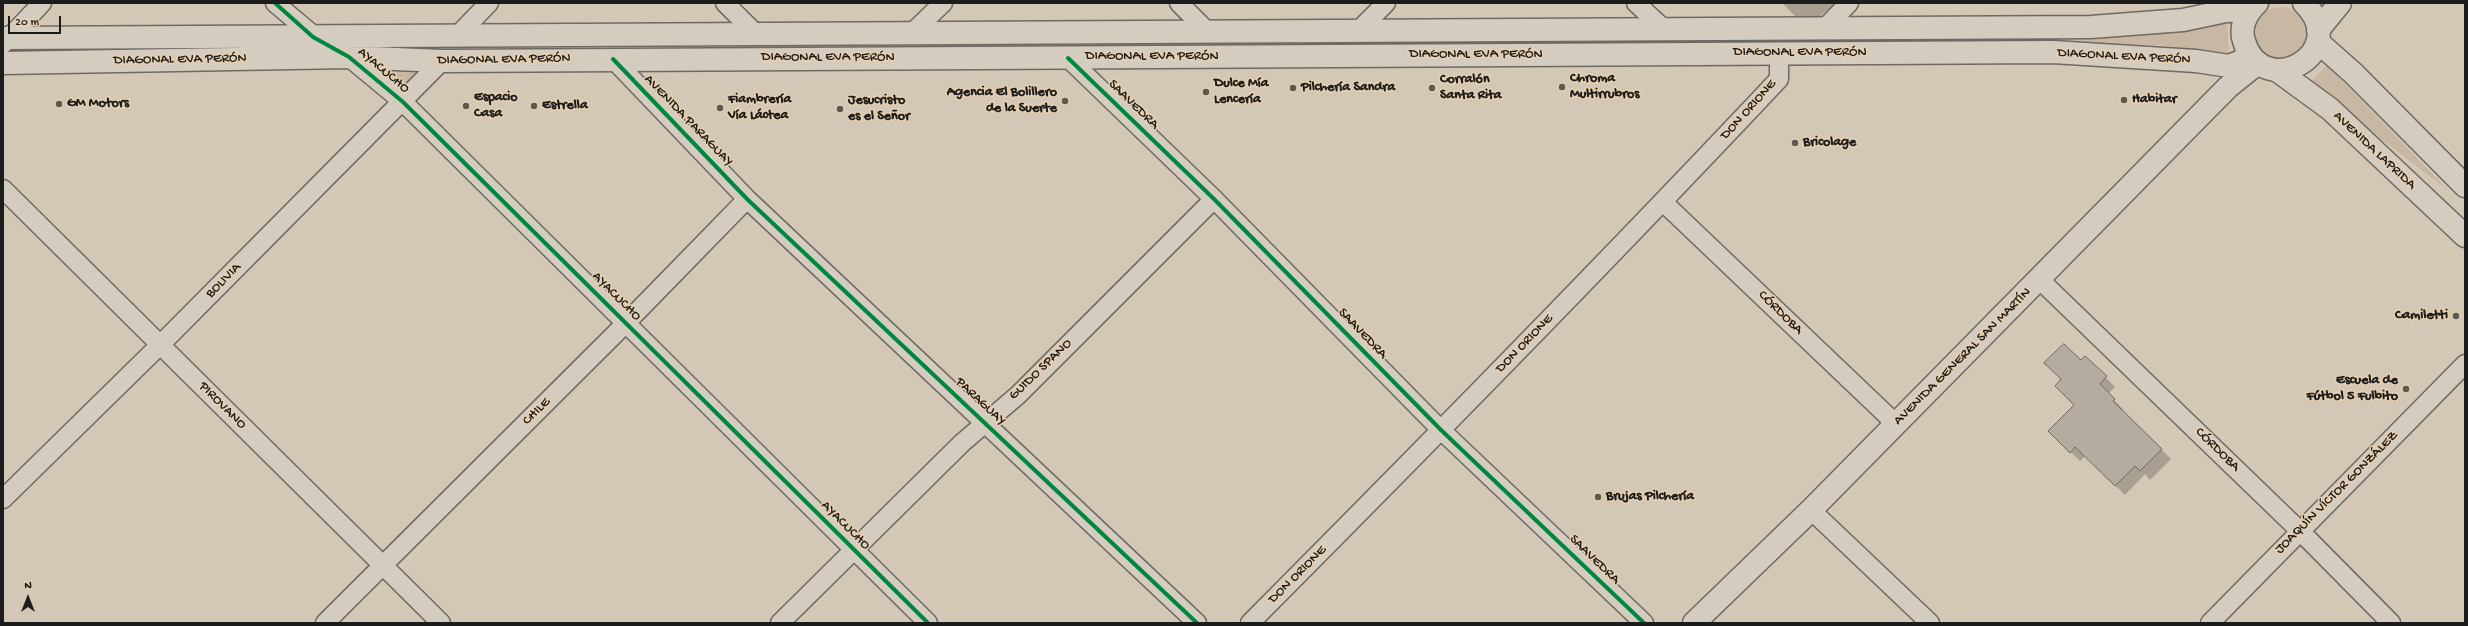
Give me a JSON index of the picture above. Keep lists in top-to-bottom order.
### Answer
{
  "streets": {
    "main road": ["DIAGONAL EVA PERÓN", "AVENIDA LAPRIDA", "AVENIDA GENERAL SAN MARTÍN"],
    "street": [
      "AYACUCHO",
      "SAAVEDRA",
      "DON ORIONE",
      "AVENIDA PARAGUAY",
      "BOLIVIA",
      "CÓRDOBA",
      "GUIDO SPANO",
      "PARAGUAY",
      "PIROVANO",
      "CHILE",
      "JOAQUÍN VÍCTOR GONZÁLEZ"
    ]
  },
  "crossings": [
    ["DIAGONAL EVA PERÓN", "AYACUCHO"],
    ["DIAGONAL EVA PERÓN", "SAAVEDRA"],
    ["DIAGONAL EVA PERÓN", "DON ORIONE"],
    ["DIAGONAL EVA PERÓN", "AVENIDA PARAGUAY"],
    ["DIAGONAL EVA PERÓN", "BOLIVIA"],
    ["AYACUCHO", "BOLIVIA"],
    ["AYACUCHO", "GUIDO SPANO"],
    ["AYACUCHO", "CHILE"],
    ["SAAVEDRA", "DON ORIONE"],
    ["SAAVEDRA", "GUIDO SPANO"],
    ["DON ORIONE", "CÓRDOBA"],
    ["AVENIDA PARAGUAY", "PARAGUAY"],
    ["AVENIDA PARAGUAY", "CHILE"],
    ["BOLIVIA", "PIROVANO"],
    ["CÓRDOBA", "AVENIDA GENERAL SAN MARTÍN"],
    ["CÓRDOBA", "JOAQUÍN VÍCTOR GONZÁLEZ"],
    ["GUIDO SPANO", "PARAGUAY"],
    ["PARAGUAY", "CHILE"],
    ["PIROVANO", "CHILE"]
  ],
  "places": [
    "Chroma Multirrubros",
    "Pilchería Sandra",
    "Corralón Santa Rita",
    "Dulce Mía Lencería",
    "Habitar",
    "Agencia El Bolillero de la Suerte",
    "GM Motors",
    "Espacio Casa",
    "Estrella",
    "Fiambrería Vía Láctea",
    "Jesucristo es el Señor",
    "Bricolage",
    "Camiletti",
    "Escuela de Fútbol 5 Fulbito",
    "Brujas Pilchería"
  ],
  "scale_bar": "20 m",
  "north": "top"
}
